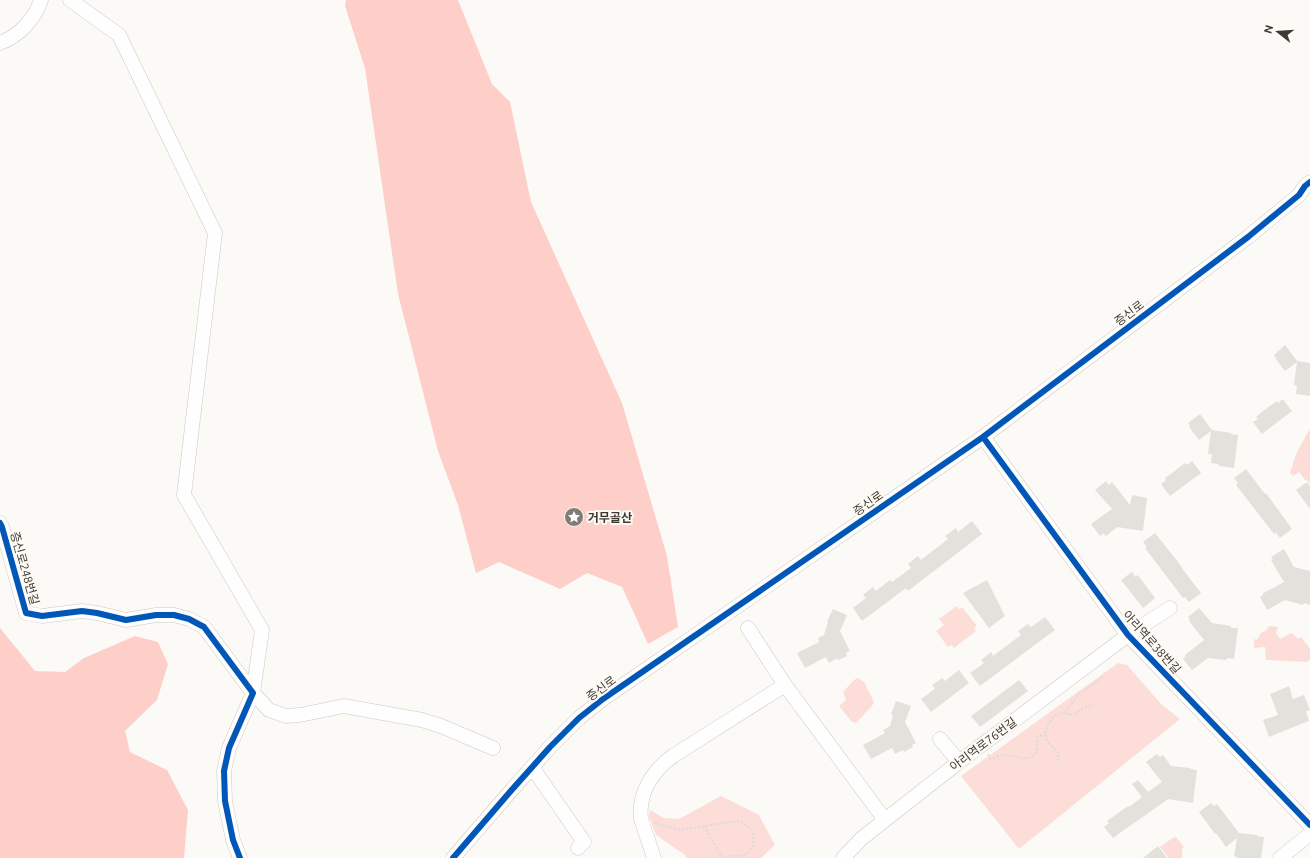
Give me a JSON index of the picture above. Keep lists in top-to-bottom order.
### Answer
{
  "streets": {
    "street": [
      "증신로",
      "증신로248번길",
      "아리역로38번길",
      "아리역로76번길"
    ]
  },
  "crossings": [
    ["증신로", "아리역로38번길"],
    ["아리역로38번길", "아리역로76번길"]
  ],
  "places": {
    "place": ["거무골산"]
  },
  "north": "left"
}
